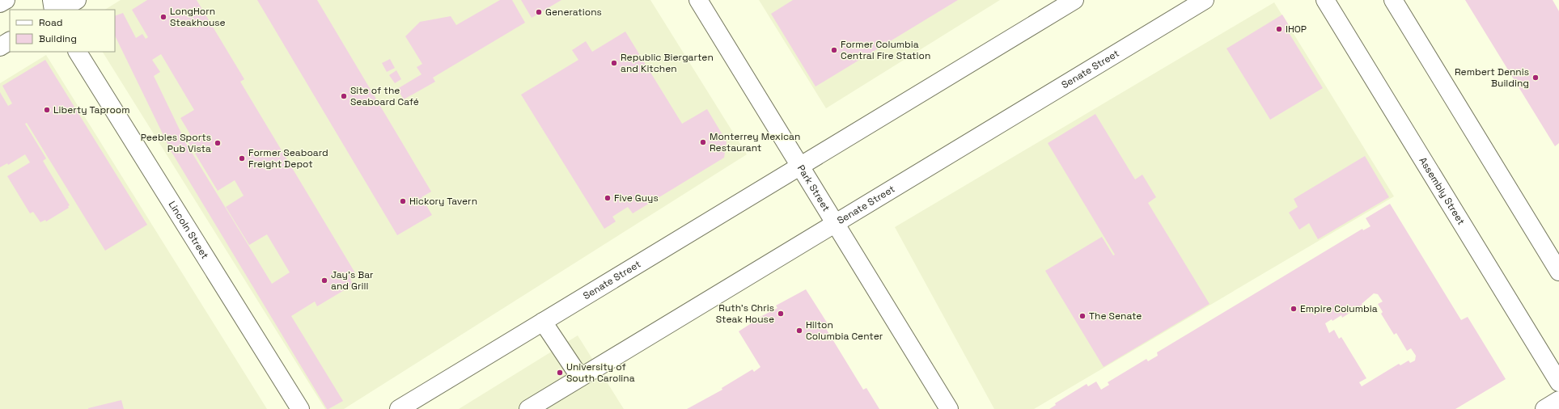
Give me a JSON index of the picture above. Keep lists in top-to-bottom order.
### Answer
{
  "streets": {
    "street": [
      "Senate Street",
      "Park Street",
      "Assembly Street",
      "Lincoln Street"
    ]
  },
  "crossings": [
    ["Senate Street", "Park Street"]
  ],
  "places": [
    "Generations",
    "LongHorn Steakhouse",
    "IHOP",
    "Former Columbia Central Fire Station",
    "Republic Biergarten and Kitchen",
    "Rembert Dennis Building",
    "Site of the Seaboard Café",
    "Liberty Taproom",
    "Monterrey Mexican Restaurant",
    "Peebles Sports Pub Vista",
    "Former Seaboard Freight Depot",
    "Five Guys",
    "Hickory Tavern",
    "Jay's Bar and Grill",
    "Empire Columbia",
    "Ruth's Chris Steak House",
    "The Senate",
    "Hilton Columbia Center",
    "University of South Carolina"
  ],
  "legend": ["Road", "Building"]
}
